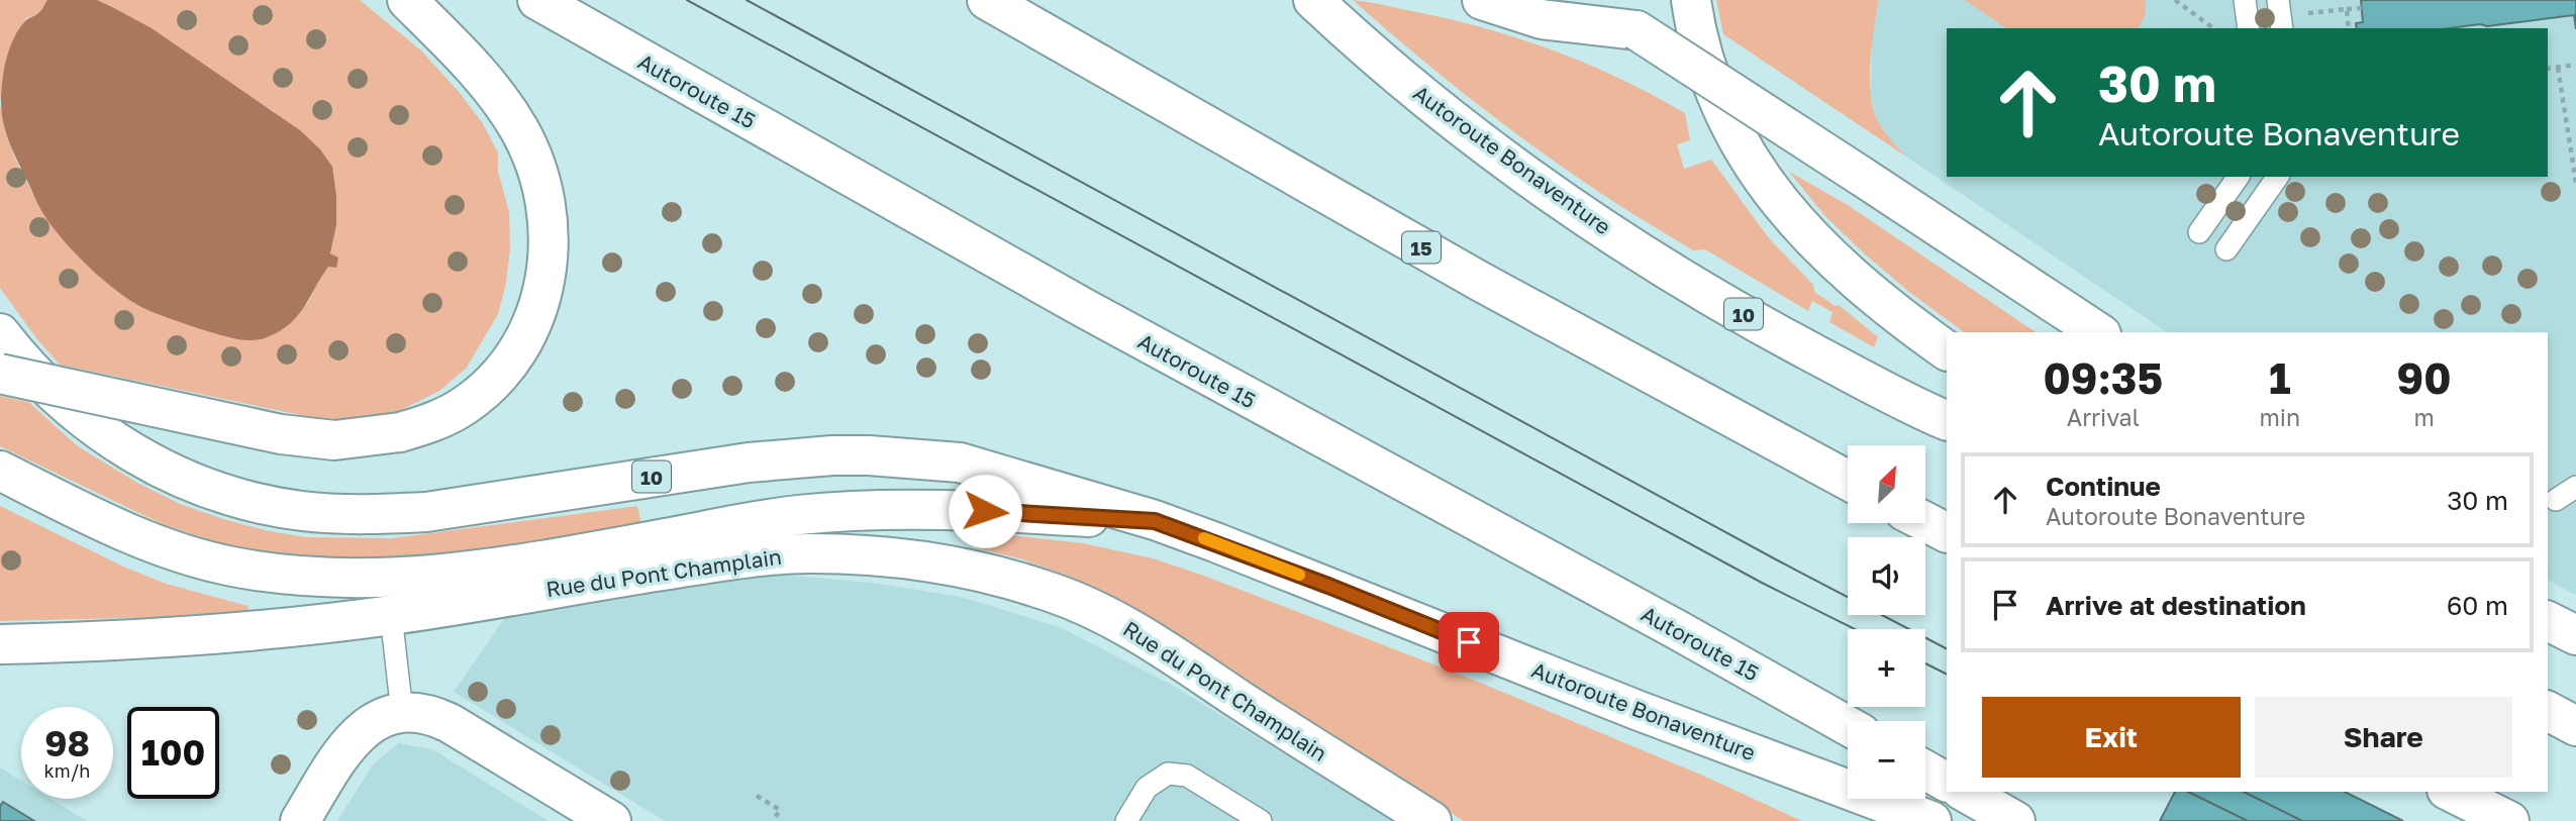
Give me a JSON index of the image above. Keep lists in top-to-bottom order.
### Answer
{
  "streets": {
    "main road": [
      "Autoroute 15",
      "Autoroute Bonaventure",
      "15",
      "10",
      "Rue du Pont Champlain"
    ]
  },
  "north": "top right",
  "page": {
    "turn": ["30 m", "Autoroute Bonaventure"],
    "eta": [
      "09:35",
      "Arrival",
      "1",
      "min",
      "90",
      "m"
    ],
    "map_buttons": ["+", "−"],
    "list": [
      {
        "name": "Continue",
        "note": "Autoroute Bonaventure",
        "value": "30 m"
      },
      {
        "name": "Arrive at destination",
        "value": "60 m"
      }
    ],
    "buttons": ["Exit", "Share"],
    "speed": "98 km/h",
    "limit": "100"
  }
}
